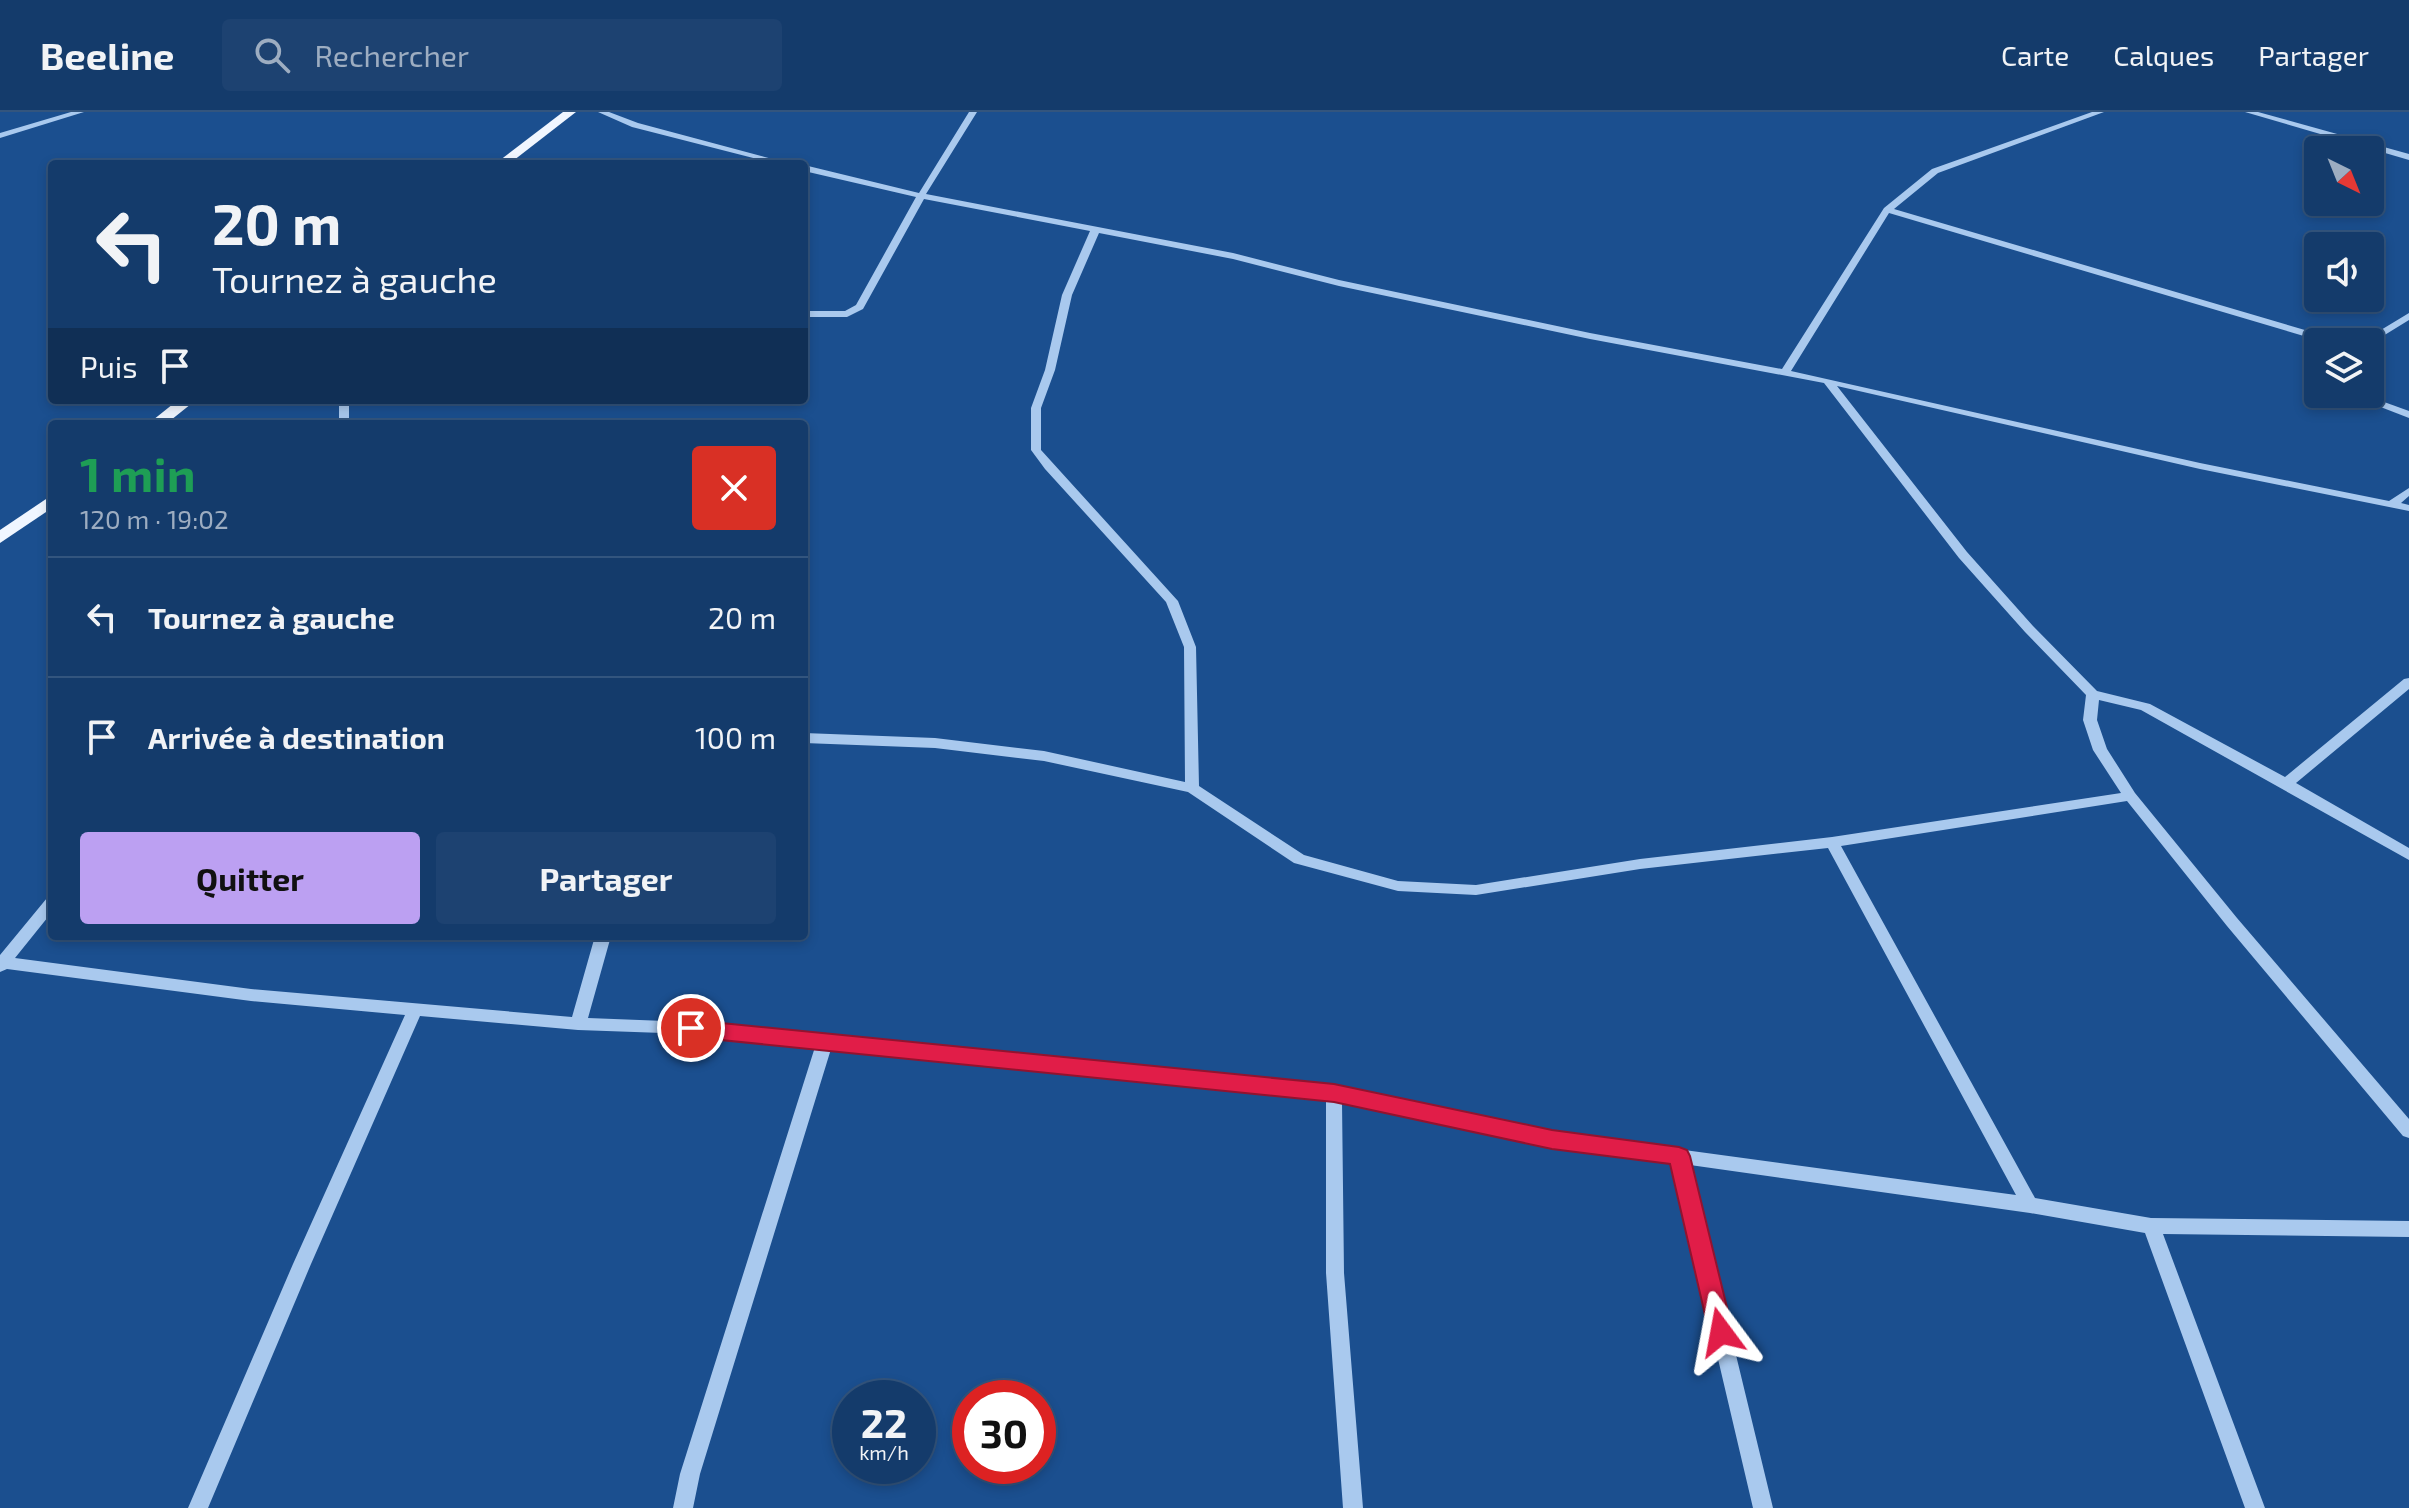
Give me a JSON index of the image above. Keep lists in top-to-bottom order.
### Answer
{
  "north": "bottom right",
  "page": {
    "header": "Beeline",
    "search": "Rechercher",
    "nav": ["Carte", "Calques", "Partager"],
    "turn": ["20 m", "Tournez à gauche"],
    "then": "Puis",
    "heading": ["1 min", "120 m · 19:02"],
    "list": [
      {
        "name": "Tournez à gauche",
        "value": "20 m"
      },
      {
        "name": "Arrivée à destination",
        "value": "100 m"
      }
    ],
    "buttons": ["Quitter", "Partager"],
    "speed": "22 km/h",
    "limit": "30"
  }
}
